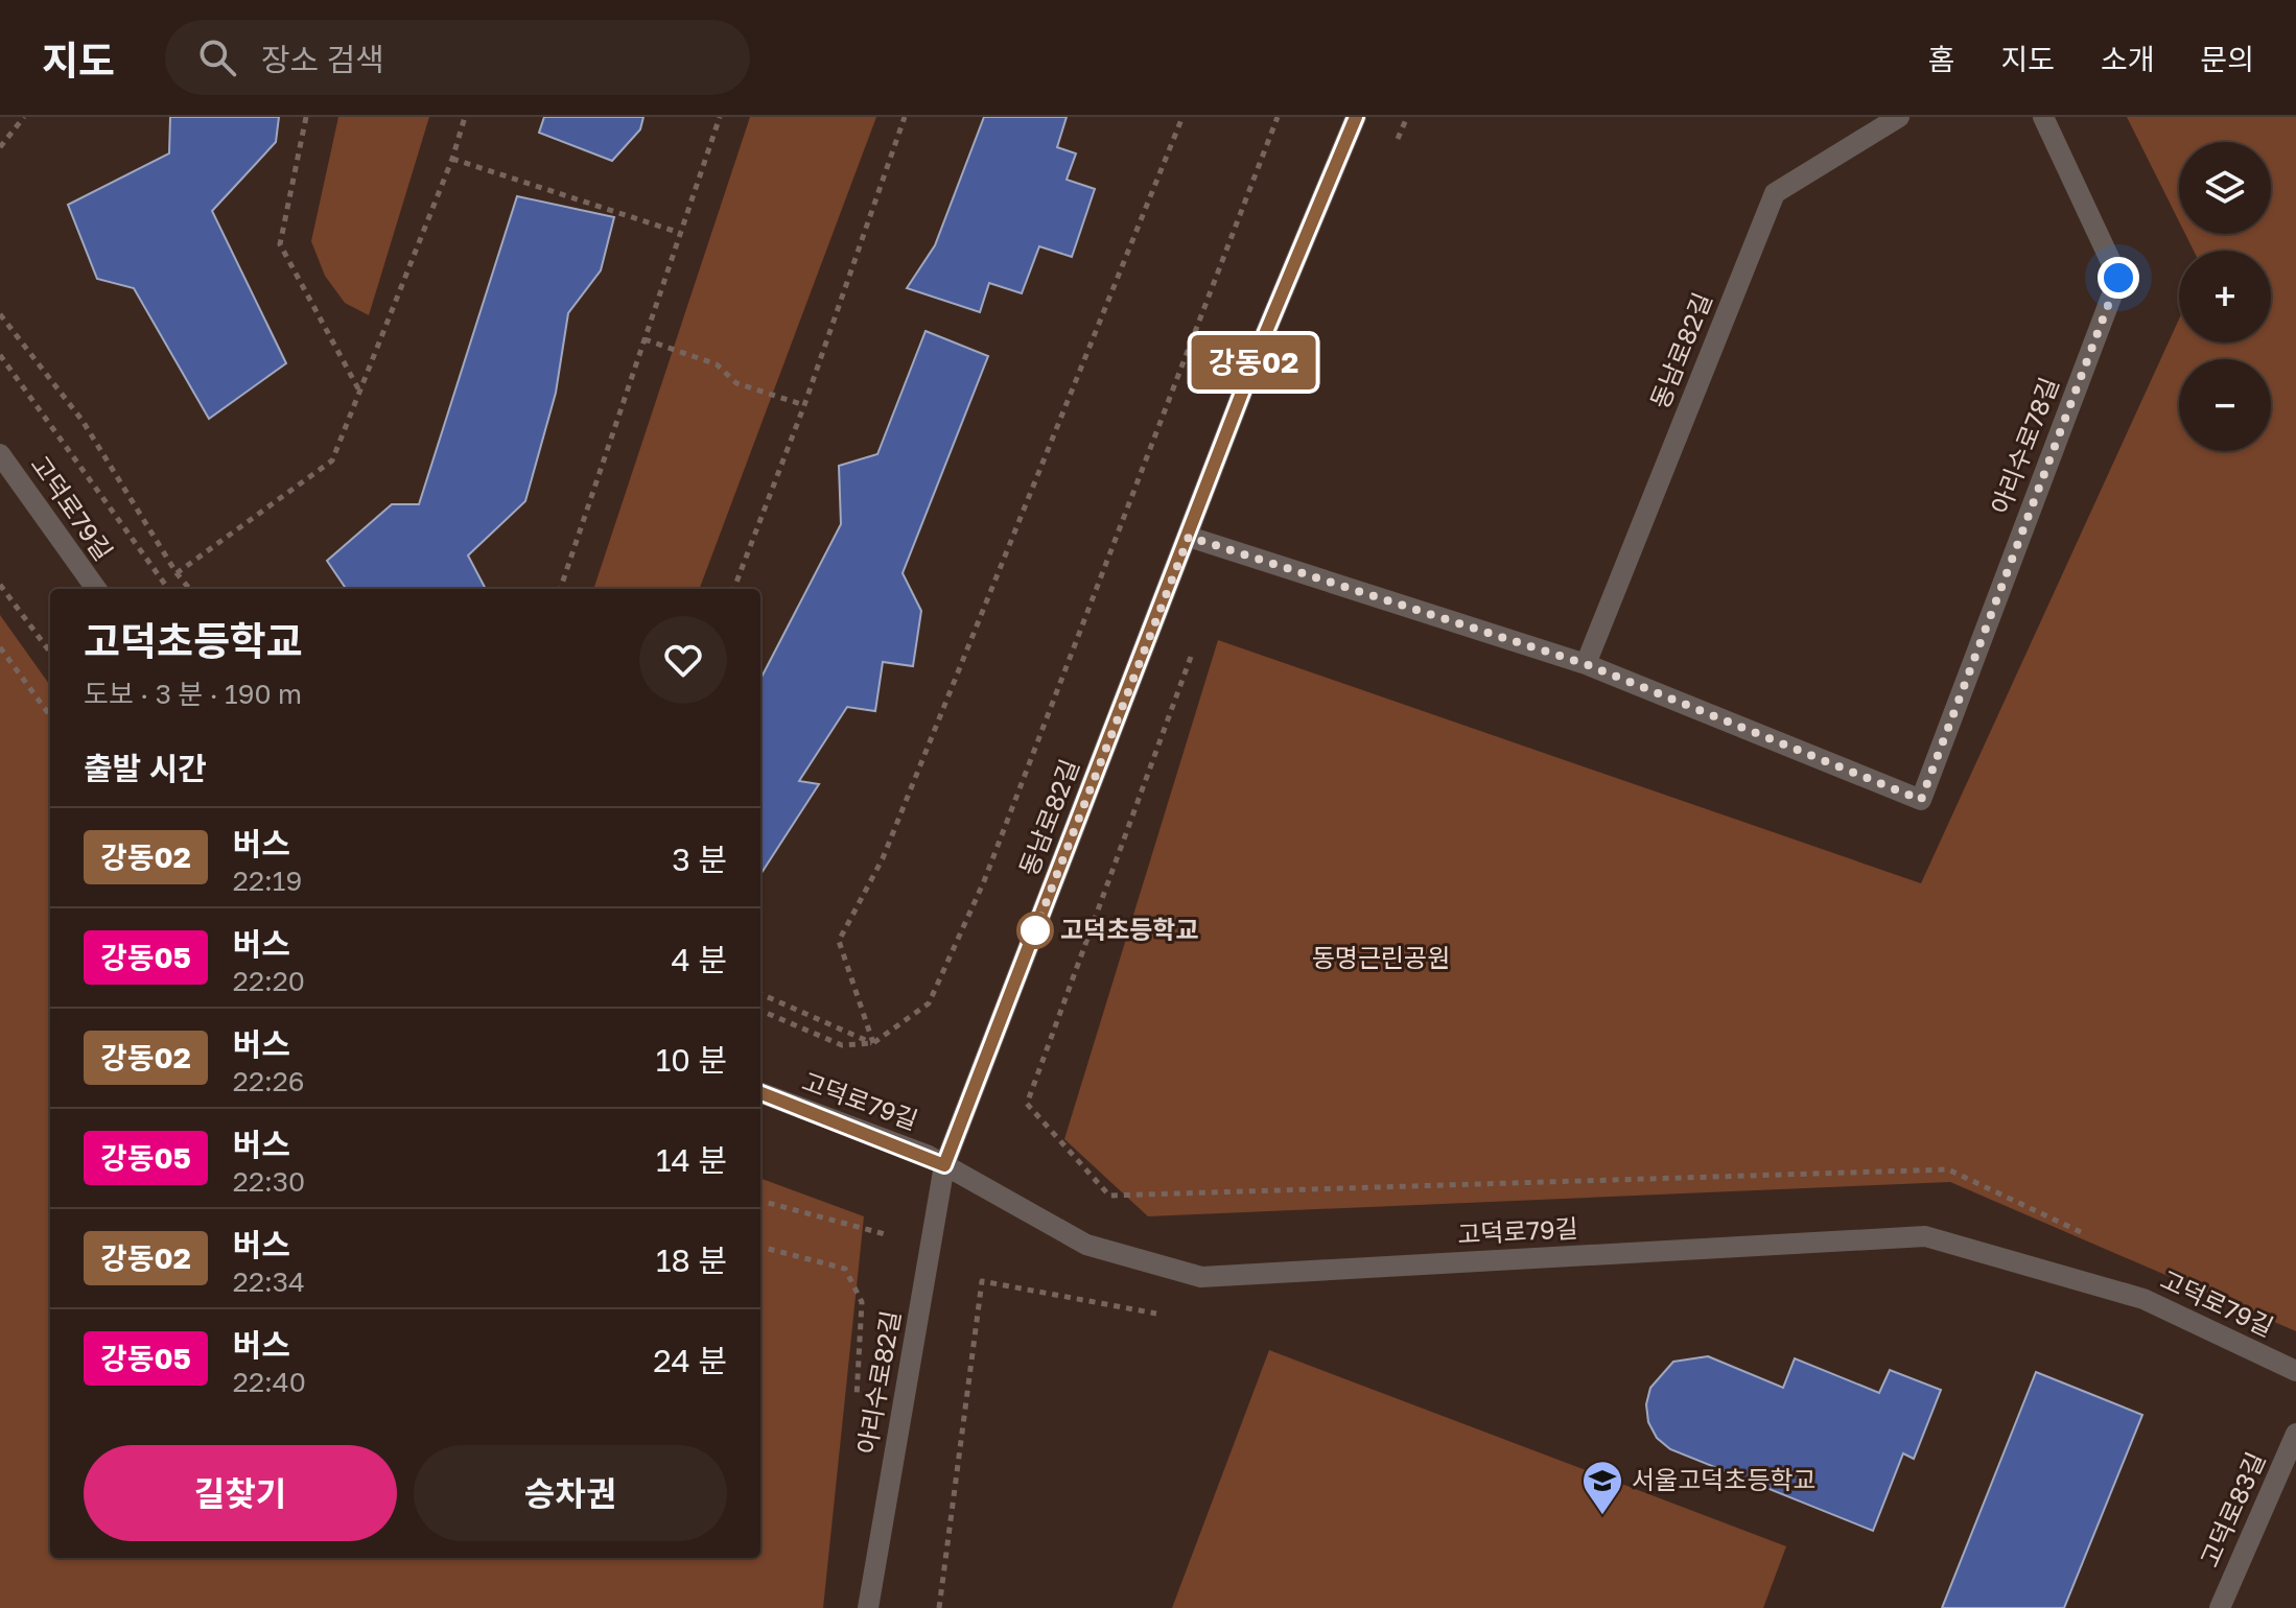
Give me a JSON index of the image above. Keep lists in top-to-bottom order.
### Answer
{
  "streets": {
    "street": [
      "동남로82길",
      "아리수로78길",
      "고덕로79길",
      "아리수로82길",
      "고덕로83길"
    ]
  },
  "crossings": [
    ["동남로82길", "아리수로78길"],
    ["동남로82길", "고덕로79길"],
    ["동남로82길", "아리수로82길"],
    ["고덕로79길", "아리수로82길"]
  ],
  "parks": ["동명근린공원"],
  "places": {
    "other": ["고덕초등학교"],
    "school or university": ["서울고덕초등학교"]
  },
  "lines": ["bus line 강동02"],
  "page": {
    "header": "지도",
    "search": "장소 검색",
    "nav": [
      "홈",
      "지도",
      "소개",
      "문의"
    ],
    "on_map": "강동02",
    "map_buttons": ["+", "−"],
    "heading": [
      ["고덕초등학교", "도보 · 3 분 · 190 m"],
      "출발 시간"
    ],
    "list": [
      {
        "mark": "강동02",
        "name": "버스",
        "note": "22:19",
        "value": "3 분"
      },
      {
        "mark": "강동05",
        "name": "버스",
        "note": "22:20",
        "value": "4 분"
      },
      {
        "mark": "강동02",
        "name": "버스",
        "note": "22:26",
        "value": "10 분"
      },
      {
        "mark": "강동05",
        "name": "버스",
        "note": "22:30",
        "value": "14 분"
      },
      {
        "mark": "강동02",
        "name": "버스",
        "note": "22:34",
        "value": "18 분"
      },
      {
        "mark": "강동05",
        "name": "버스",
        "note": "22:40",
        "value": "24 분"
      }
    ],
    "buttons": ["길찾기", "승차권"]
  }
}
